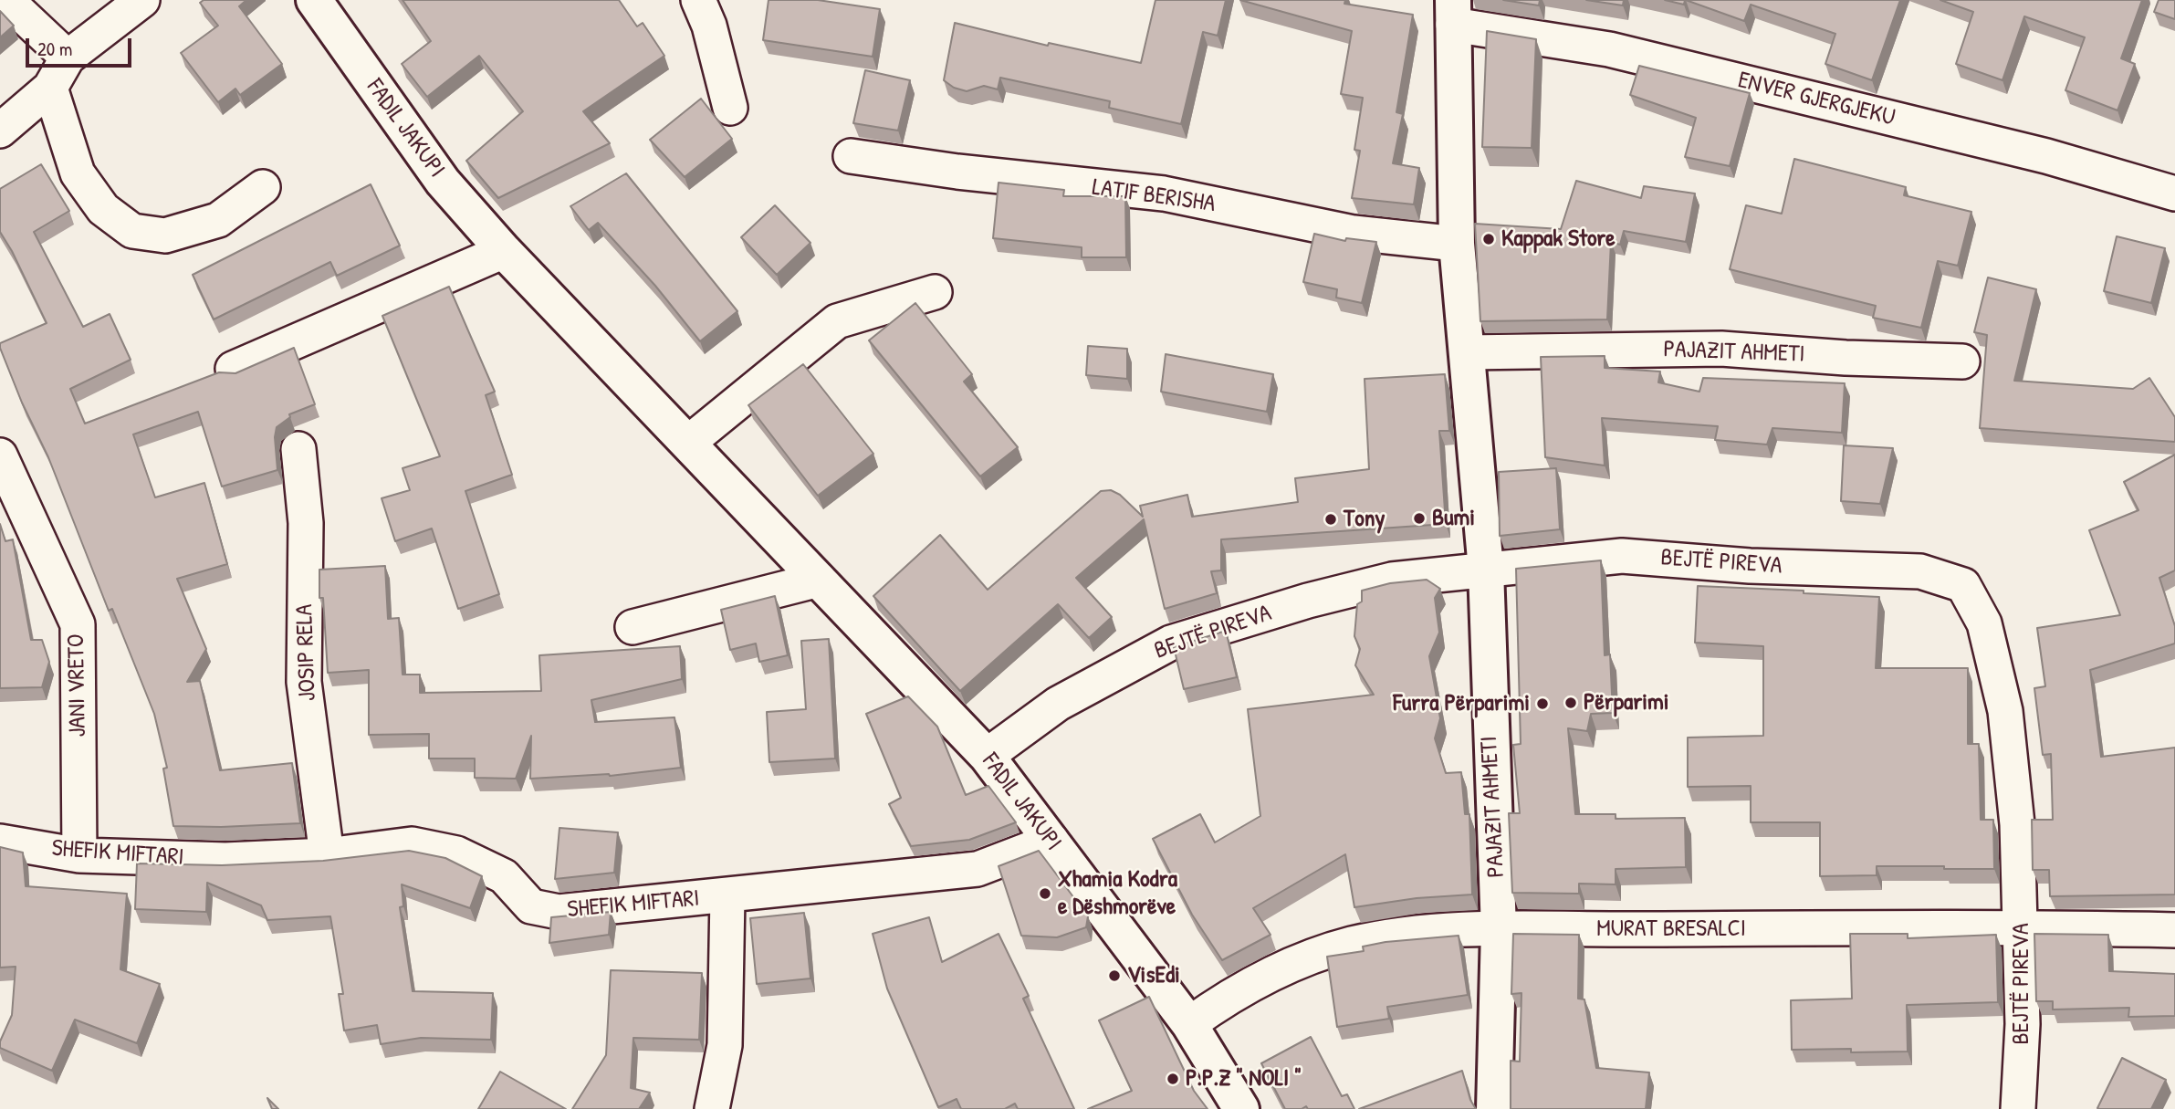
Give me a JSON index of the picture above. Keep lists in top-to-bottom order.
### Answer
{
  "streets": {
    "street": [
      "ENVER GJERGJEKU",
      "FADIL JAKUPI",
      "LATIF BERISHA",
      "PAJAZIT AHMETI",
      "BEJTË PIREVA",
      "JOSIP RELA",
      "JANI VRETO",
      "SHEFIK MIFTARI",
      "MURAT BRESALCI"
    ]
  },
  "crossings": [
    ["ENVER GJERGJEKU", "PAJAZIT AHMETI"],
    ["FADIL JAKUPI", "BEJTË PIREVA"],
    ["FADIL JAKUPI", "SHEFIK MIFTARI"],
    ["FADIL JAKUPI", "MURAT BRESALCI"],
    ["LATIF BERISHA", "PAJAZIT AHMETI"],
    ["PAJAZIT AHMETI", "BEJTË PIREVA"],
    ["PAJAZIT AHMETI", "MURAT BRESALCI"],
    ["BEJTË PIREVA", "MURAT BRESALCI"],
    ["JOSIP RELA", "SHEFIK MIFTARI"],
    ["JANI VRETO", "SHEFIK MIFTARI"]
  ],
  "places": [
    "Kappak Store",
    "Bumi",
    "Tony",
    "Përparimi",
    "Furra Përparimi",
    "Xhamia Kodra e Dëshmorëve",
    "VisEdi",
    "P.P.Z \" NOLI \""
  ],
  "scale_bar": "20 m"
}
